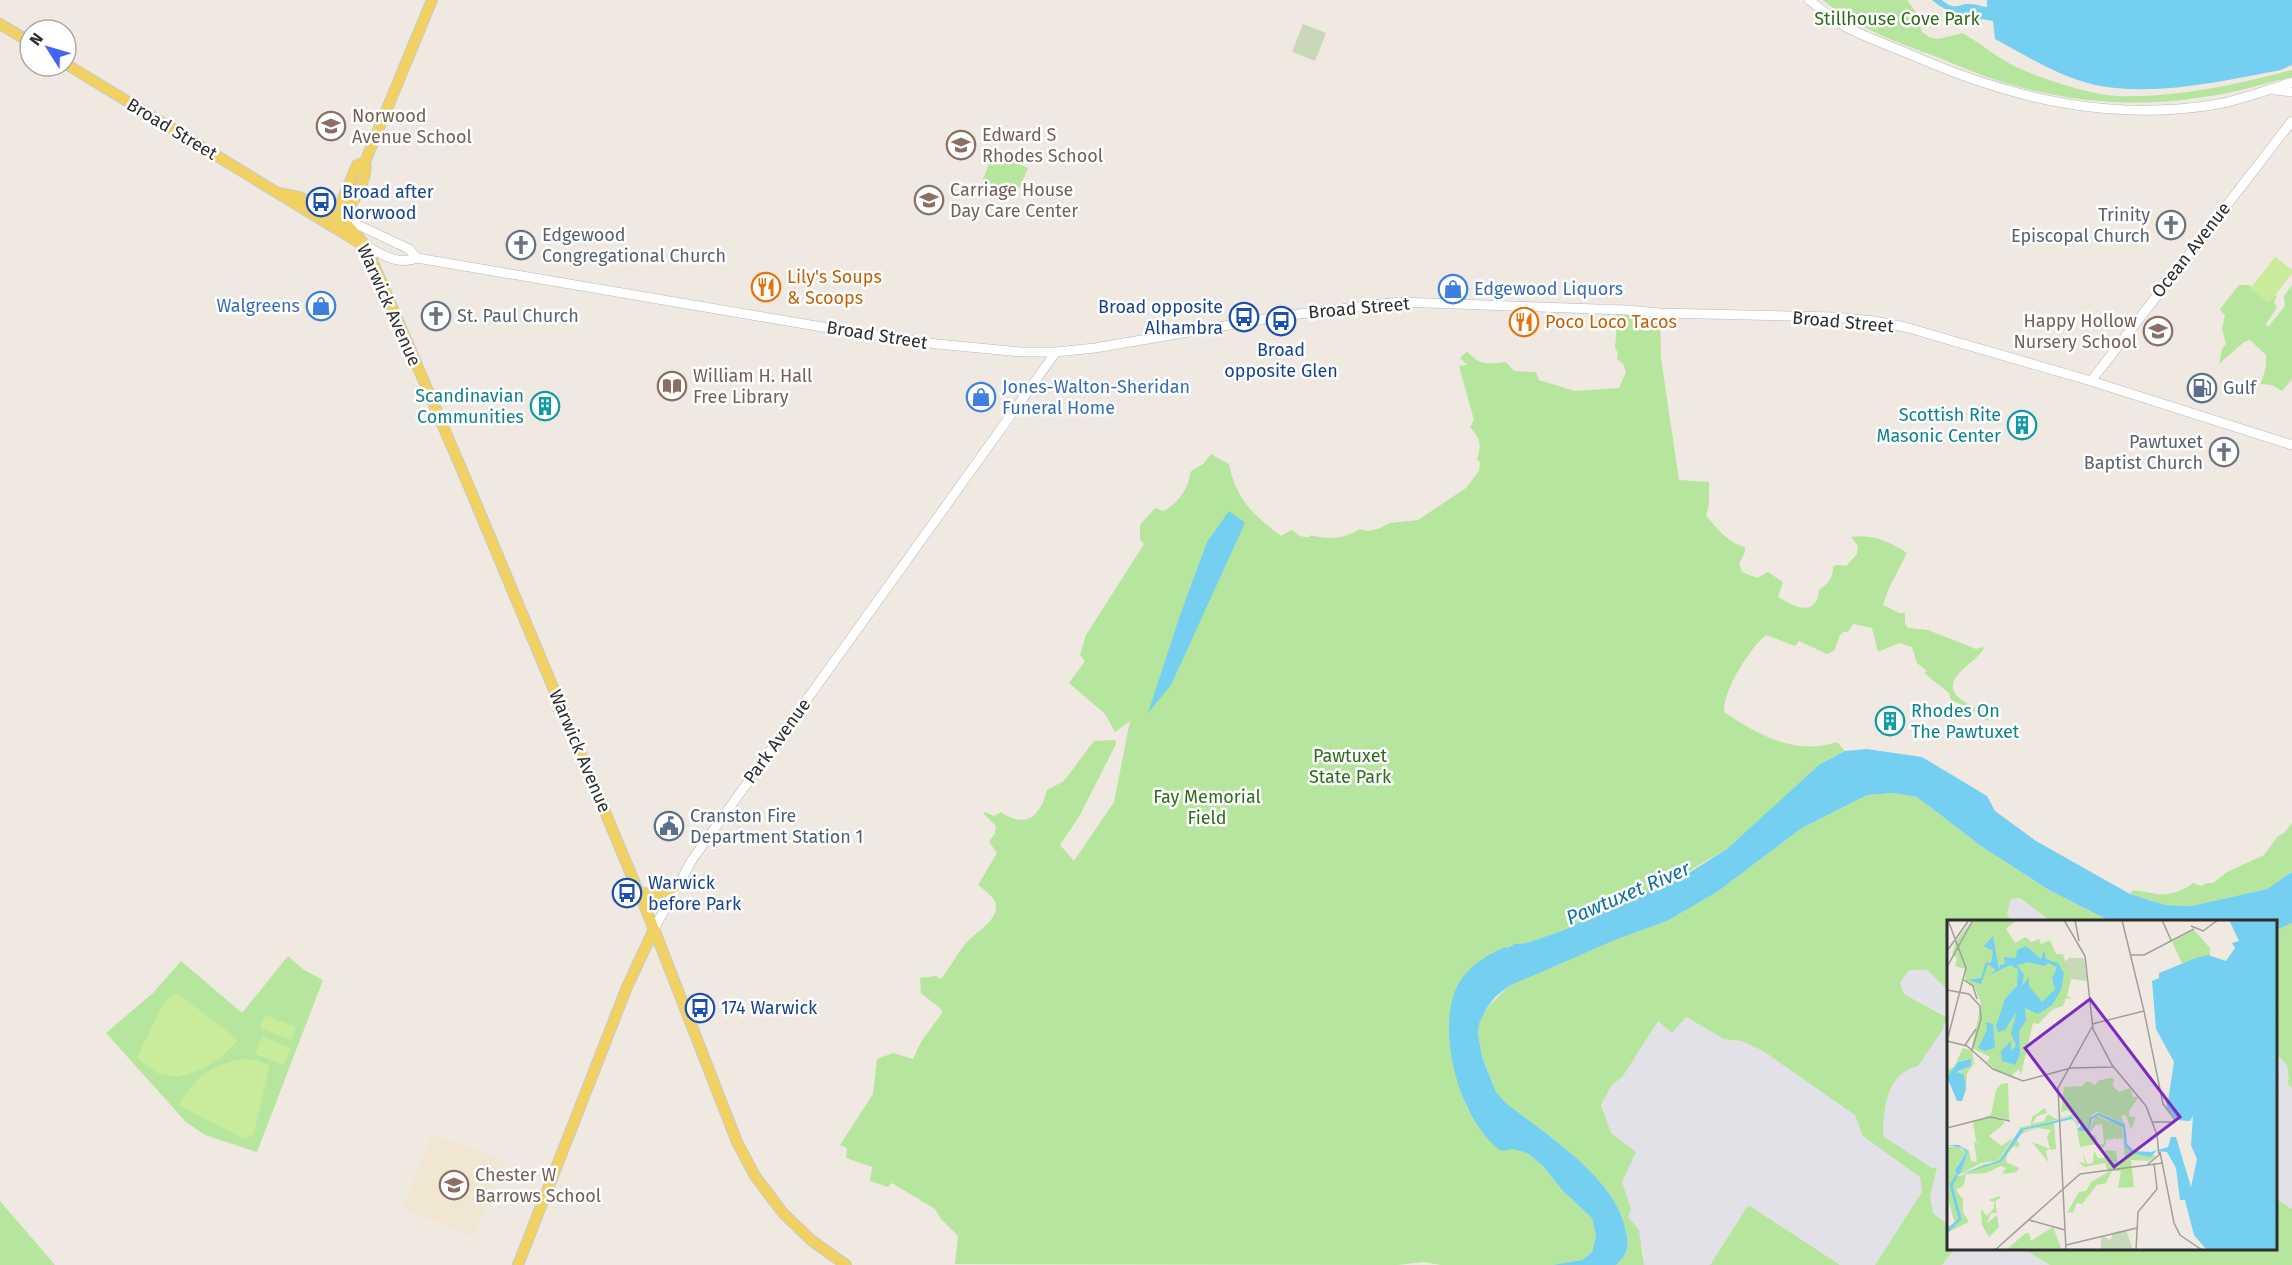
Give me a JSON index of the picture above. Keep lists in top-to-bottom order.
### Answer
{
  "streets": {
    "main road": [
      "Broad Street",
      "Ocean Avenue",
      "Warwick Avenue",
      "Park Avenue"
    ]
  },
  "crossings": [
    ["Broad Street", "Ocean Avenue"],
    ["Broad Street", "Warwick Avenue"],
    ["Broad Street", "Park Avenue"],
    ["Warwick Avenue", "Park Avenue"]
  ],
  "water": ["Pawtuxet River"],
  "parks": ["Stillhouse Cove Park", "Pawtuxet State Park", "Fay Memorial Field"],
  "places": {
    "school or university": [
      "Norwood Avenue School",
      "Edward S Rhodes School",
      "Carriage House Day Care Center",
      "Happy Hollow Nursery School",
      "Chester W Barrows School"
    ],
    "bus stop": [
      "Broad after Norwood",
      "Broad opposite Alhambra",
      "Broad opposite Glen",
      "Warwick before Park",
      "174 Warwick"
    ],
    "church": [
      "Trinity Episcopal Church",
      "Edgewood Congregational Church",
      "St. Paul Church",
      "Pawtuxet Baptist Church"
    ],
    "restaurant": ["Lily's Soups & Scoops", "Poco Loco Tacos"],
    "shop": ["Edgewood Liquors", "Walgreens", "Jones-Walton-Sheridan Funeral Home"],
    "library": ["William H. Hall Free Library"],
    "fuel station": ["Gulf"],
    "building": ["Scandinavian Communities", "Scottish Rite Masonic Center", "Rhodes On The Pawtuxet"],
    "public building": ["Cranston Fire Department Station 1"]
  },
  "north": "top left"
}
